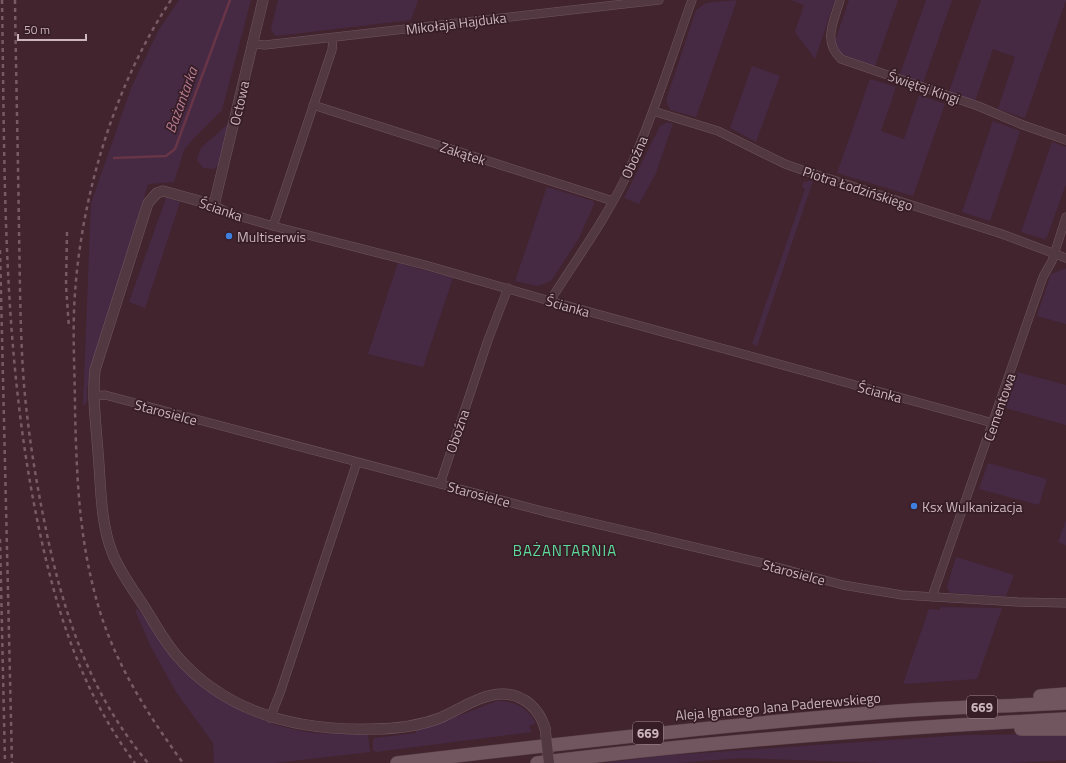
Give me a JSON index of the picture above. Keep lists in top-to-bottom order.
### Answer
{
  "streets": {
    "main road": ["Aleja Ignacego Jana Paderewskiego", "669"],
    "street": [
      "Mikołaja Hajduka",
      "Świętej Kingi",
      "Octowa",
      "Zakątek",
      "Oboźna",
      "Piotra Łodzińskiego",
      "Ścianka",
      "Cementowa",
      "Starosielce"
    ]
  },
  "crossings": [
    ["Mikołaja Hajduka", "Octowa"],
    ["Octowa", "Ścianka"],
    ["Zakątek", "Oboźna"],
    ["Oboźna", "Piotra Łodzińskiego"],
    ["Oboźna", "Ścianka"],
    ["Oboźna", "Starosielce"],
    ["Piotra Łodzińskiego", "Cementowa"],
    ["Ścianka", "Cementowa"],
    ["Ścianka", "Starosielce"],
    ["Cementowa", "Starosielce"]
  ],
  "districts": ["BAŻANTARNIA"],
  "water": ["Bażantarka"],
  "places": ["Multiserwis", "Ksx Wulkanizacja"],
  "scale_bar": "50 m"
}
